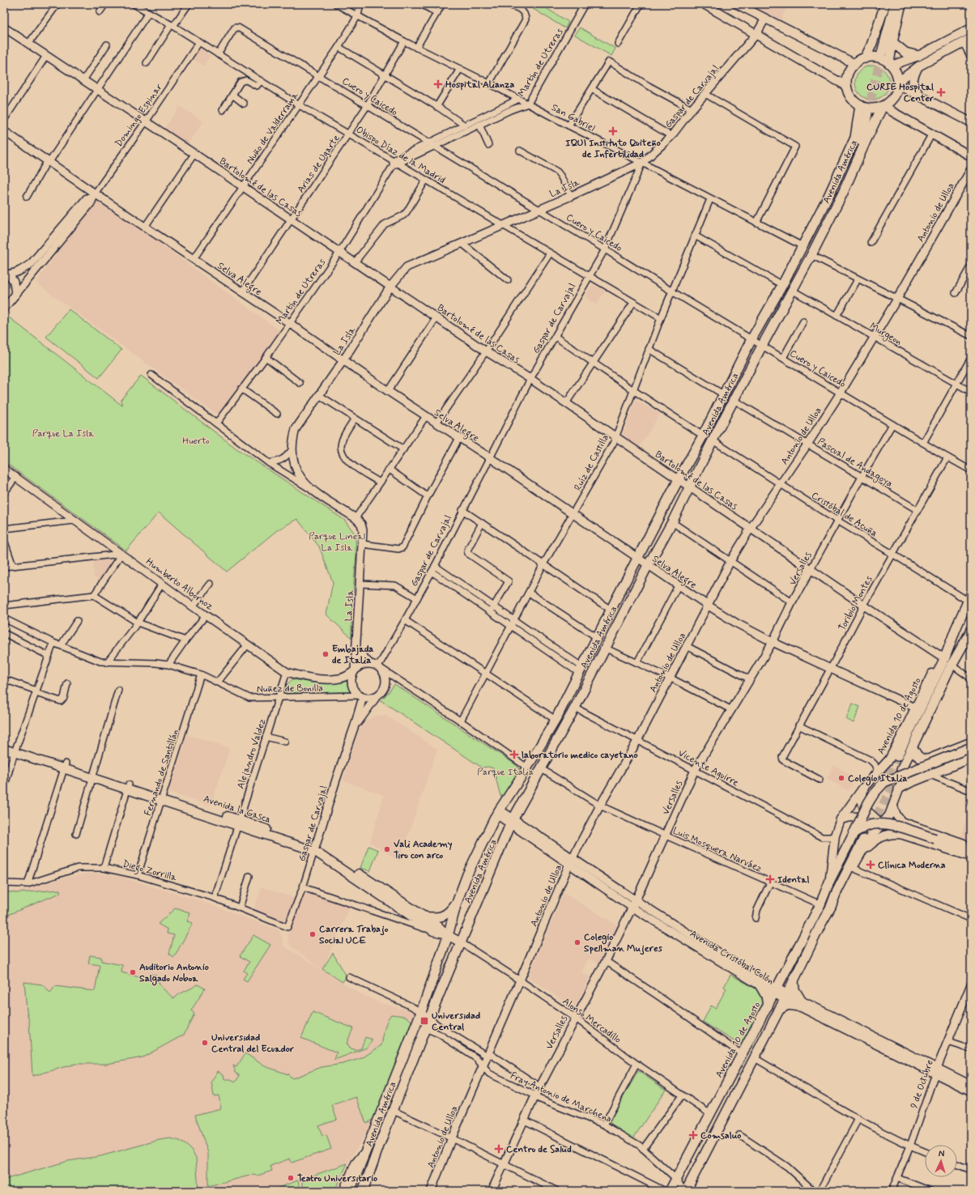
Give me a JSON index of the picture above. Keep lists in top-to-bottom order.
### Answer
{
  "streets": {
    "main road": ["Avenida América", "Avenida 10 de Agosto", "Avenida la Gasca"],
    "street": [
      "Martin de Utreras",
      "Cuero y Caicedo",
      "Gaspar de Carvajal",
      "Domingo Espinar",
      "San Gabriel",
      "Nuño de Valderrama",
      "Obispo Díaz de la Madrid",
      "Arias de Ugarte",
      "Bartolomé de las Casas",
      "La Isla",
      "Antonio de Ulloa",
      "Selva Alegre",
      "Murgeon",
      "Ruíz de Castilla",
      "Pascual de Andagoya",
      "Cristóbal de Acuña",
      "Versalles",
      "Humberto Albornoz",
      "Toribio Montes",
      "Nuñez de Bonilla",
      "Alejandro Valdez",
      "Vicente Aguirre",
      "Fernando de Santillán",
      "Luis Mosquera Narváez",
      "Diego Zorrilla",
      "Avenida Cristóbal Colón",
      "Alonso Mercadillo",
      "9 de Octubre",
      "Fray Antonio de Marchena"
    ]
  },
  "crossings": [
    ["Martin de Utreras", "Cuero y Caicedo"],
    ["Martin de Utreras", "San Gabriel"],
    ["Martin de Utreras", "Obispo Díaz de la Madrid"],
    ["Martin de Utreras", "Bartolomé de las Casas"],
    ["Martin de Utreras", "Selva Alegre"],
    ["Cuero y Caicedo", "Gaspar de Carvajal"],
    ["Cuero y Caicedo", "Nuño de Valderrama"],
    ["Cuero y Caicedo", "Obispo Díaz de la Madrid"],
    ["Cuero y Caicedo", "Arias de Ugarte"],
    ["Cuero y Caicedo", "Avenida América"],
    ["Cuero y Caicedo", "La Isla"],
    ["Cuero y Caicedo", "Antonio de Ulloa"],
    ["Cuero y Caicedo", "Ruíz de Castilla"],
    ["Cuero y Caicedo", "Versalles"],
    ["Cuero y Caicedo", "Toribio Montes"],
    ["Gaspar de Carvajal", "San Gabriel"],
    ["Gaspar de Carvajal", "Obispo Díaz de la Madrid"],
    ["Gaspar de Carvajal", "Bartolomé de las Casas"],
    ["Gaspar de Carvajal", "La Isla"],
    ["Gaspar de Carvajal", "Selva Alegre"],
    ["Gaspar de Carvajal", "Humberto Albornoz"],
    ["Gaspar de Carvajal", "Nuñez de Bonilla"],
    ["Gaspar de Carvajal", "Avenida la Gasca"],
    ["Gaspar de Carvajal", "Diego Zorrilla"],
    ["Domingo Espinar", "Obispo Díaz de la Madrid"],
    ["Domingo Espinar", "Bartolomé de las Casas"],
    ["Domingo Espinar", "Selva Alegre"],
    ["San Gabriel", "Nuño de Valderrama"],
    ["San Gabriel", "Arias de Ugarte"],
    ["San Gabriel", "Avenida América"],
    ["San Gabriel", "La Isla"],
    ["San Gabriel", "Ruíz de Castilla"],
    ["Nuño de Valderrama", "Obispo Díaz de la Madrid"],
    ["Nuño de Valderrama", "Bartolomé de las Casas"],
    ["Nuño de Valderrama", "Selva Alegre"],
    ["Obispo Díaz de la Madrid", "Arias de Ugarte"],
    ["Obispo Díaz de la Madrid", "La Isla"],
    ["Obispo Díaz de la Madrid", "Ruíz de Castilla"],
    ["Arias de Ugarte", "Bartolomé de las Casas"],
    ["Arias de Ugarte", "Selva Alegre"],
    ["Avenida América", "Bartolomé de las Casas"],
    ["Avenida América", "Selva Alegre"],
    ["Avenida América", "Murgeon"],
    ["Avenida América", "Pascual de Andagoya"],
    ["Avenida América", "Cristóbal de Acuña"],
    ["Avenida América", "Vicente Aguirre"],
    ["Avenida América", "Avenida la Gasca"],
    ["Avenida América", "Luis Mosquera Narváez"],
    ["Avenida América", "Avenida Cristóbal Colón"],
    ["Avenida América", "Alonso Mercadillo"],
    ["Avenida América", "Fray Antonio de Marchena"],
    ["Bartolomé de las Casas", "La Isla"],
    ["Bartolomé de las Casas", "Antonio de Ulloa"],
    ["Bartolomé de las Casas", "Ruíz de Castilla"],
    ["Bartolomé de las Casas", "Versalles"],
    ["Bartolomé de las Casas", "Toribio Montes"],
    ["Bartolomé de las Casas", "Avenida 10 de Agosto"],
    ["La Isla", "Selva Alegre"],
    ["La Isla", "Humberto Albornoz"],
    ["La Isla", "Nuñez de Bonilla"],
    ["Antonio de Ulloa", "Selva Alegre"],
    ["Antonio de Ulloa", "Murgeon"],
    ["Antonio de Ulloa", "Pascual de Andagoya"],
    ["Antonio de Ulloa", "Cristóbal de Acuña"],
    ["Antonio de Ulloa", "Vicente Aguirre"],
    ["Antonio de Ulloa", "Luis Mosquera Narváez"],
    ["Antonio de Ulloa", "Avenida Cristóbal Colón"],
    ["Antonio de Ulloa", "Alonso Mercadillo"],
    ["Antonio de Ulloa", "Fray Antonio de Marchena"],
    ["Selva Alegre", "Ruíz de Castilla"],
    ["Selva Alegre", "Versalles"],
    ["Selva Alegre", "Toribio Montes"],
    ["Selva Alegre", "Avenida 10 de Agosto"],
    ["Pascual de Andagoya", "Versalles"],
    ["Pascual de Andagoya", "Toribio Montes"],
    ["Cristóbal de Acuña", "Versalles"],
    ["Cristóbal de Acuña", "Toribio Montes"],
    ["Cristóbal de Acuña", "Avenida 10 de Agosto"],
    ["Versalles", "Vicente Aguirre"],
    ["Versalles", "Luis Mosquera Narváez"],
    ["Versalles", "Avenida Cristóbal Colón"],
    ["Versalles", "Alonso Mercadillo"],
    ["Versalles", "Fray Antonio de Marchena"],
    ["Humberto Albornoz", "Nuñez de Bonilla"],
    ["Humberto Albornoz", "Alejandro Valdez"],
    ["Nuñez de Bonilla", "Alejandro Valdez"],
    ["Nuñez de Bonilla", "Fernando de Santillán"],
    ["Avenida 10 de Agosto", "Vicente Aguirre"],
    ["Avenida 10 de Agosto", "Luis Mosquera Narváez"],
    ["Avenida 10 de Agosto", "Avenida Cristóbal Colón"],
    ["Avenida 10 de Agosto", "Alonso Mercadillo"],
    ["Avenida 10 de Agosto", "Fray Antonio de Marchena"],
    ["Alejandro Valdez", "Avenida la Gasca"],
    ["Alejandro Valdez", "Diego Zorrilla"],
    ["Fernando de Santillán", "Avenida la Gasca"],
    ["Fernando de Santillán", "Diego Zorrilla"],
    ["Avenida la Gasca", "Alonso Mercadillo"],
    ["Avenida Cristóbal Colón", "9 de Octubre"]
  ],
  "parks": [
    "Parque La Isla",
    "Huerto",
    "Parque Lineal La Isla",
    "Parque Italia"
  ],
  "places": {
    "health": [
      "Hospital Alianza",
      "CURIE Hospital Center",
      "IQUI Instituto Quiteño de Infertilidad",
      "laboratorio medico cayetano",
      "Clínica Moderna",
      "Idental",
      "Comsaluo",
      "Centro de Salud"
    ],
    "other": [
      "Embajada de Italia",
      "Colegio Italia",
      "Vali Academy Tiro con arco",
      "Carrera Trabajo Social UCE",
      "Colegio Spellman Mujeres",
      "Auditorio Antonio Salgado Noboa",
      "Universidad Central del Ecuador",
      "Teatro Universitario"
    ],
    "transit": ["Universidad Central"]
  },
  "north": "top"
}
